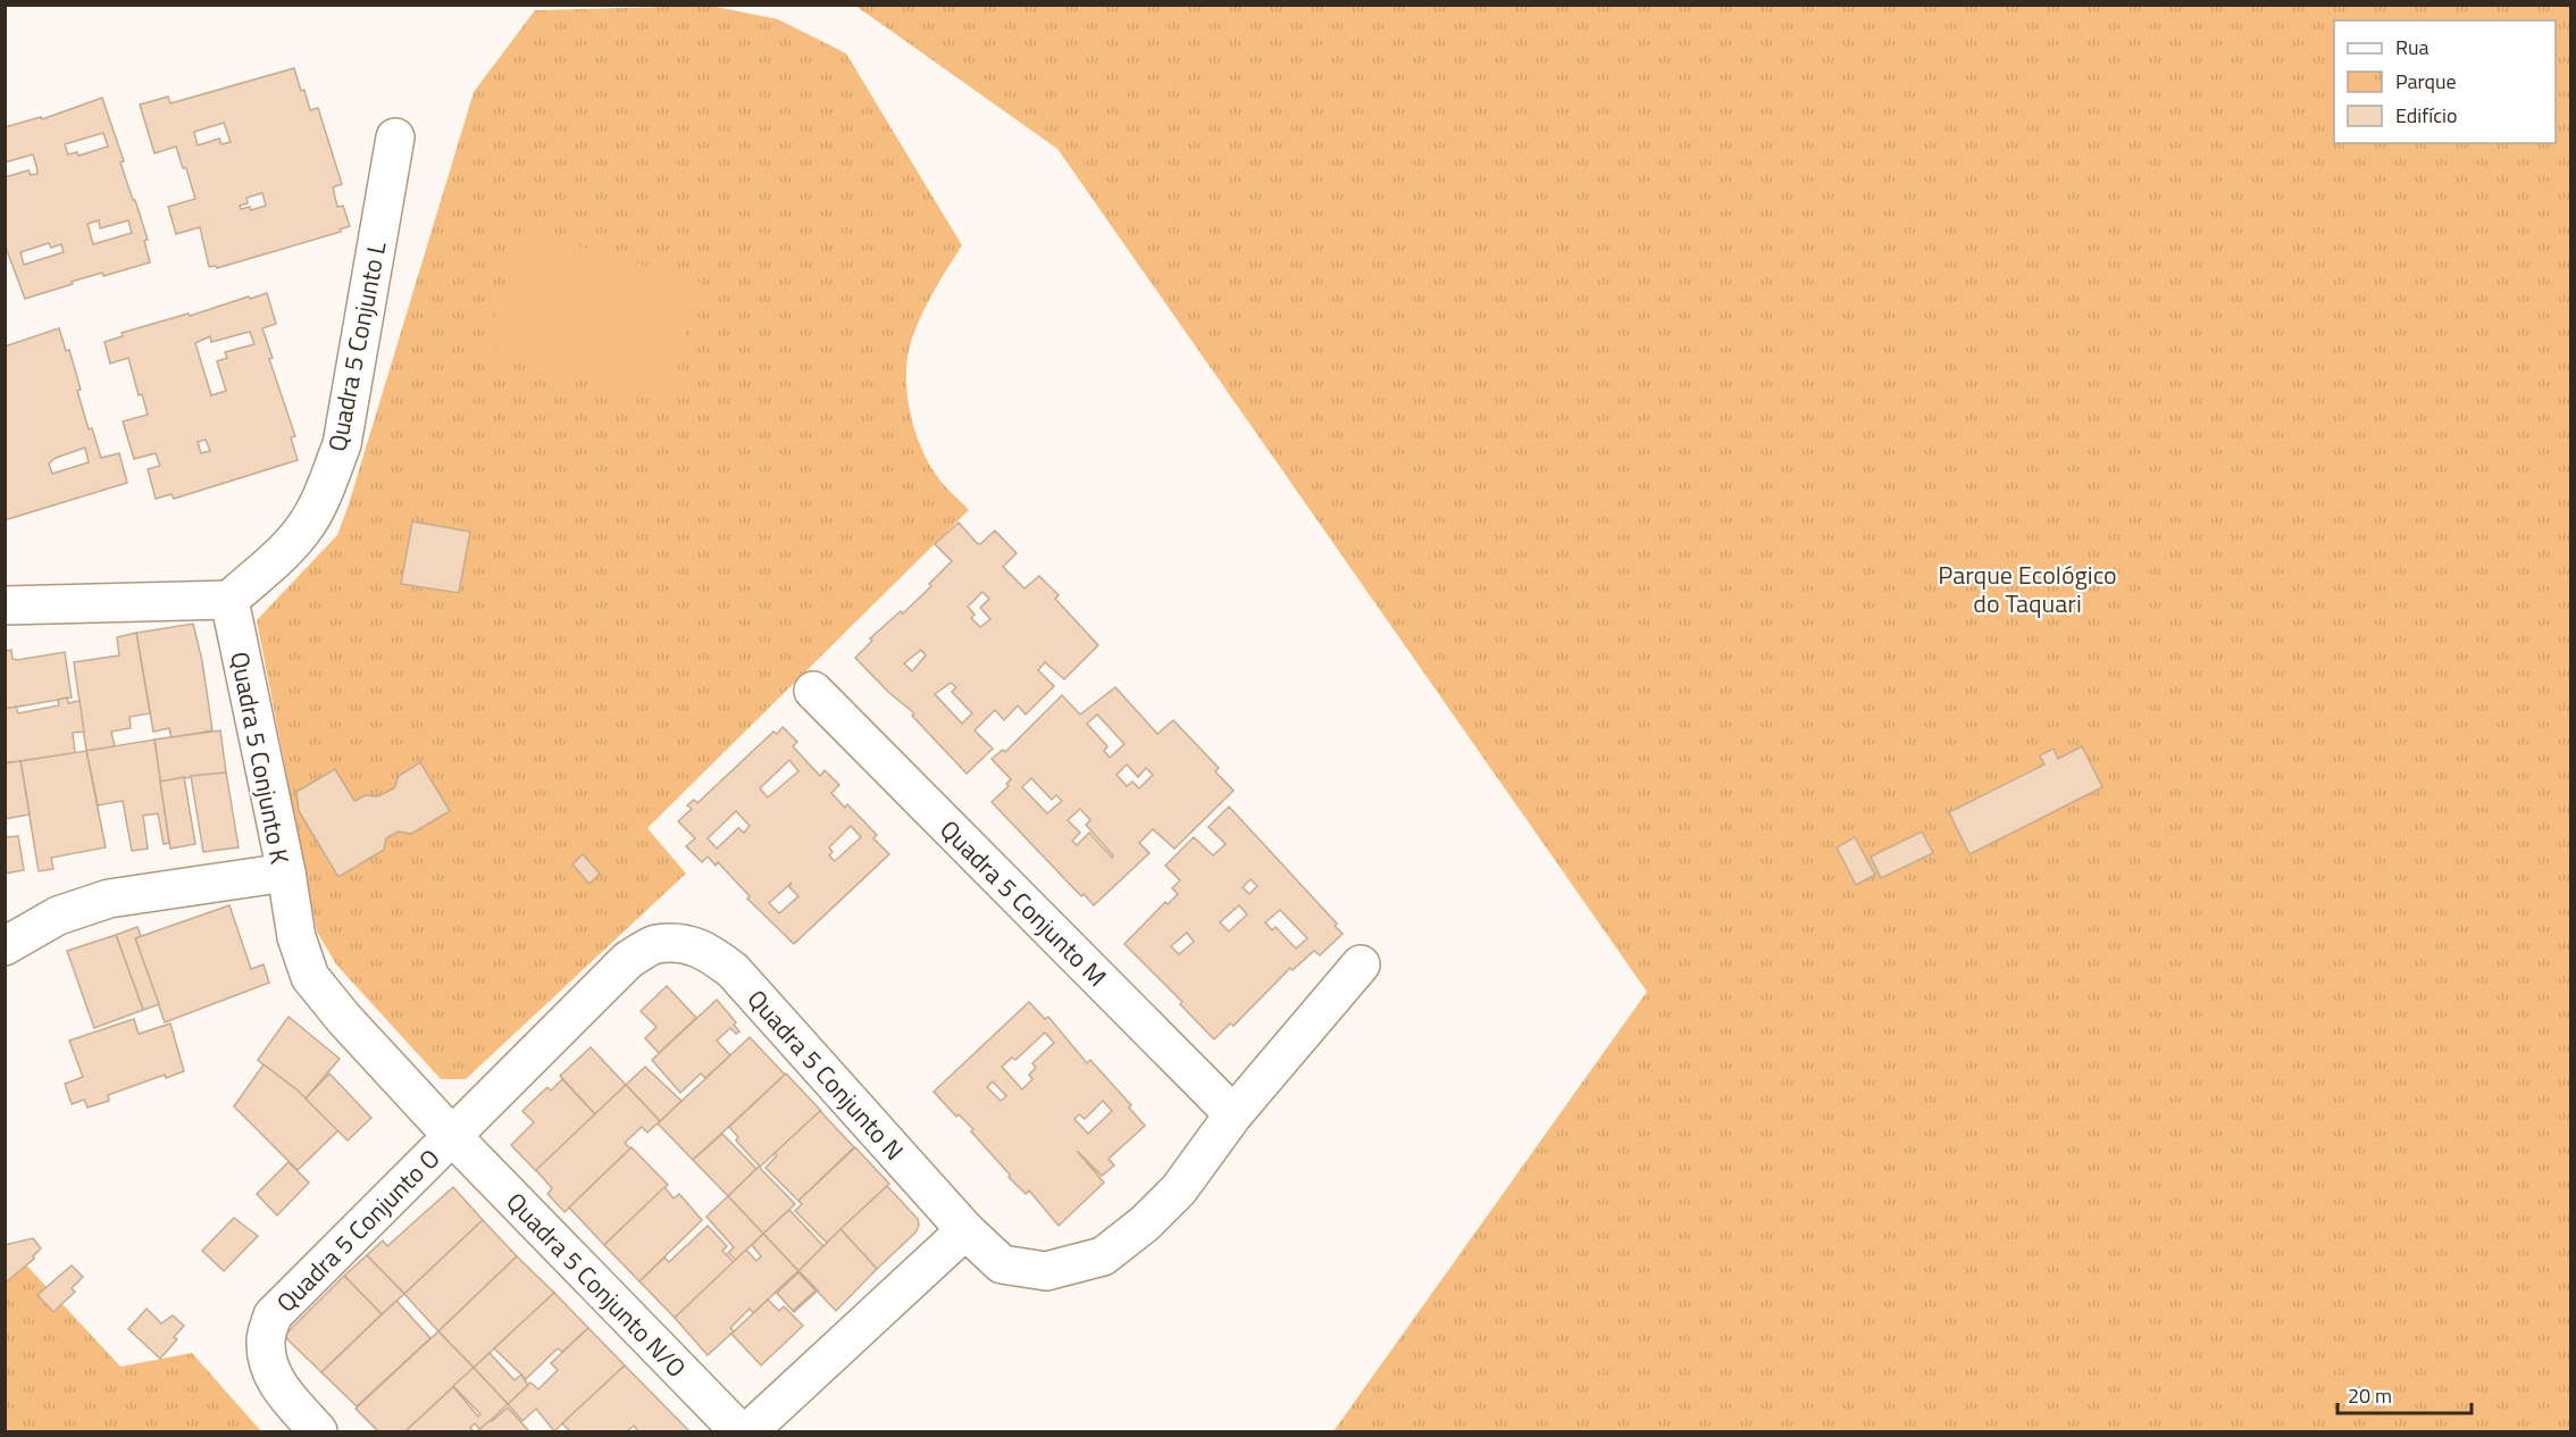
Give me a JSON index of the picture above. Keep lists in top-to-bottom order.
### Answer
{
  "streets": {
    "street": [
      "Quadra 5 Conjunto L",
      "Quadra 5 Conjunto K",
      "Quadra 5 Conjunto M",
      "Quadra 5 Conjunto N",
      "Quadra 5 Conjunto O",
      "Quadra 5 Conjunto N/O"
    ]
  },
  "crossings": [
    ["Quadra 5 Conjunto L", "Quadra 5 Conjunto K"],
    ["Quadra 5 Conjunto K", "Quadra 5 Conjunto N/O"],
    ["Quadra 5 Conjunto N", "Quadra 5 Conjunto O"],
    ["Quadra 5 Conjunto N", "Quadra 5 Conjunto N/O"],
    ["Quadra 5 Conjunto O", "Quadra 5 Conjunto N/O"]
  ],
  "parks": ["Parque Ecológico do Taquari"],
  "legend": ["Rua", "Parque", "Edifício"],
  "scale_bar": "20 m"
}
